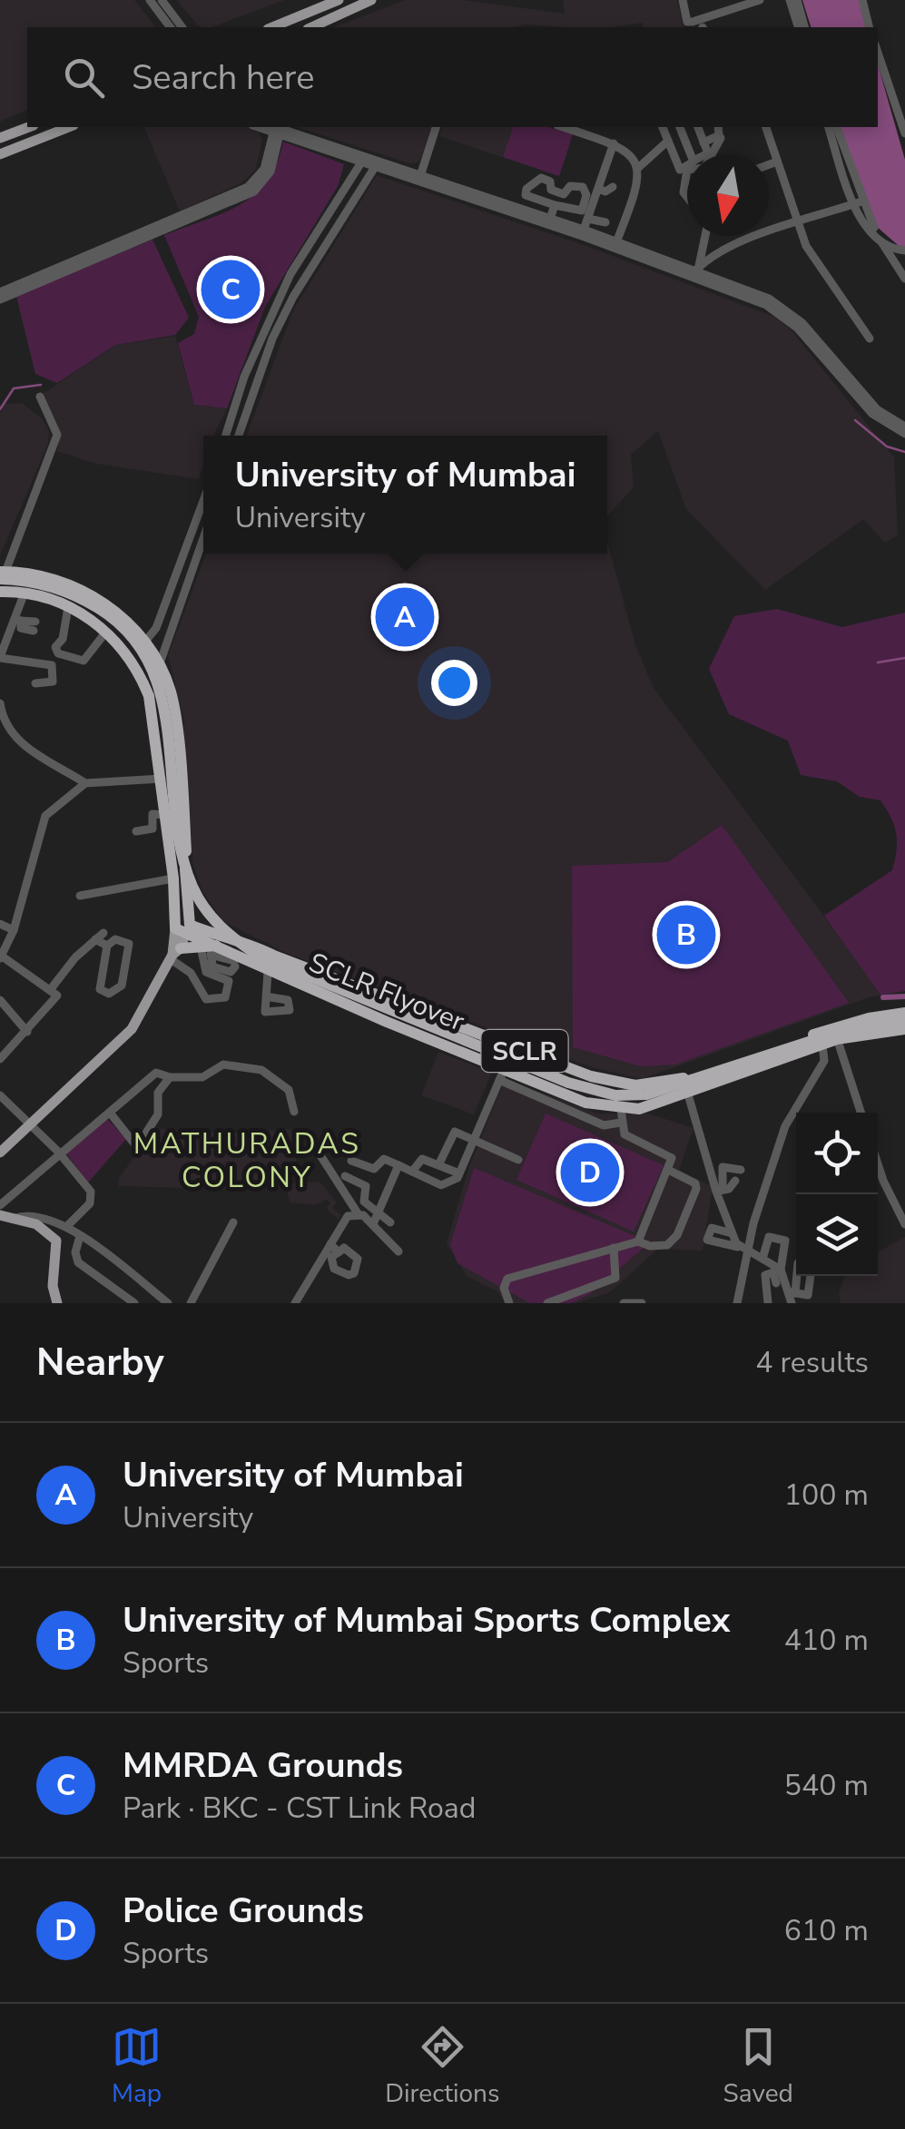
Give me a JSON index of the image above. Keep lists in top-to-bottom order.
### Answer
{
  "streets": {
    "highway": ["SCLR Flyover", "SCLR"]
  },
  "crossings": [
    ["SCLR Flyover", "SCLR"]
  ],
  "districts": ["MATHURADAS COLONY"],
  "north": "bottom",
  "page": {
    "search": "Search here",
    "pins": [
      "C",
      "A",
      "B",
      "D"
    ],
    "popup": ["University of Mumbai", "University"],
    "heading": ["Nearby", "4 results"],
    "list": [
      {
        "mark": "A",
        "name": "University of Mumbai",
        "note": "University",
        "value": "100 m"
      },
      {
        "mark": "B",
        "name": "University of Mumbai Sports Complex",
        "note": "Sports",
        "value": "410 m"
      },
      {
        "mark": "C",
        "name": "MMRDA Grounds",
        "note": "Park · BKC - CST Link Road",
        "value": "540 m"
      },
      {
        "mark": "D",
        "name": "Police Grounds",
        "note": "Sports",
        "value": "610 m"
      }
    ],
    "nav": ["Map", "Directions", "Saved"]
  }
}
